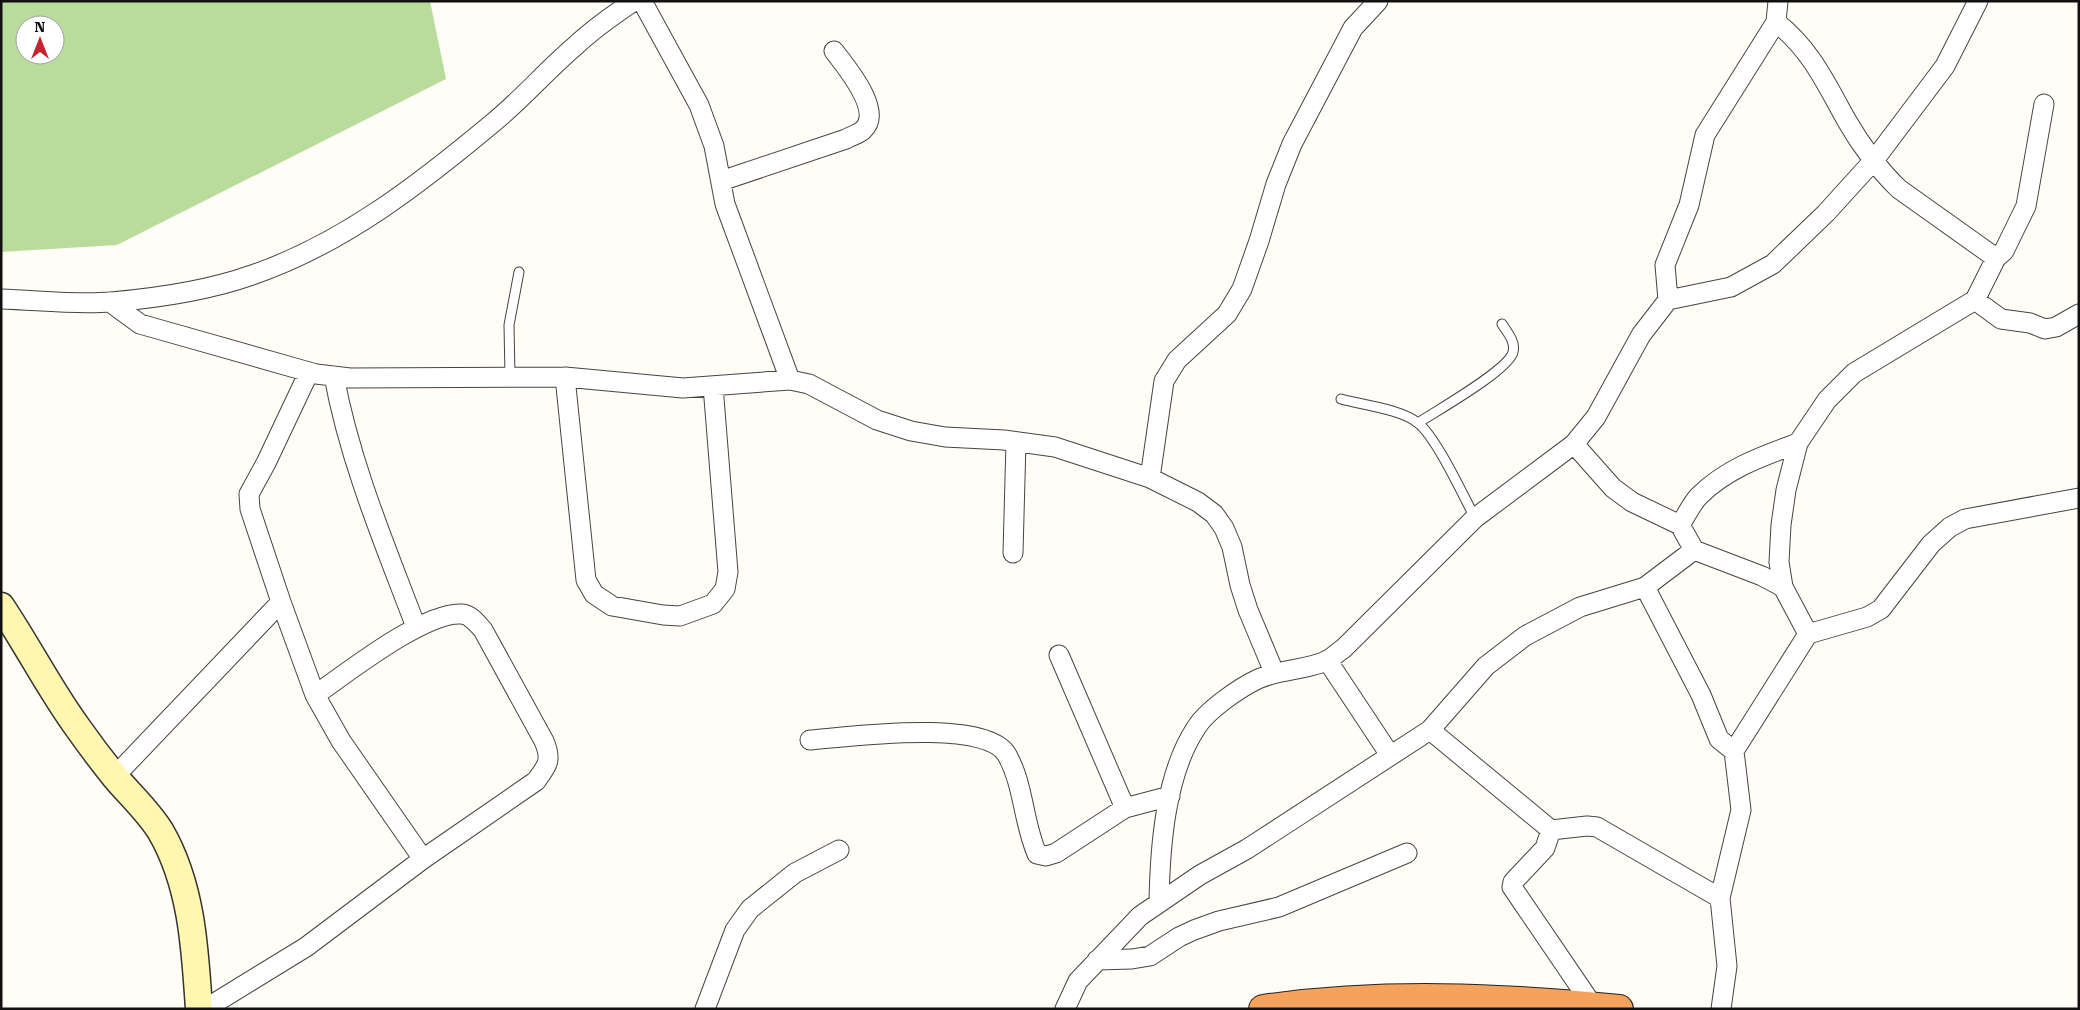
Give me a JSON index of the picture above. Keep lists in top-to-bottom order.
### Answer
{
  "north": "top"
}
